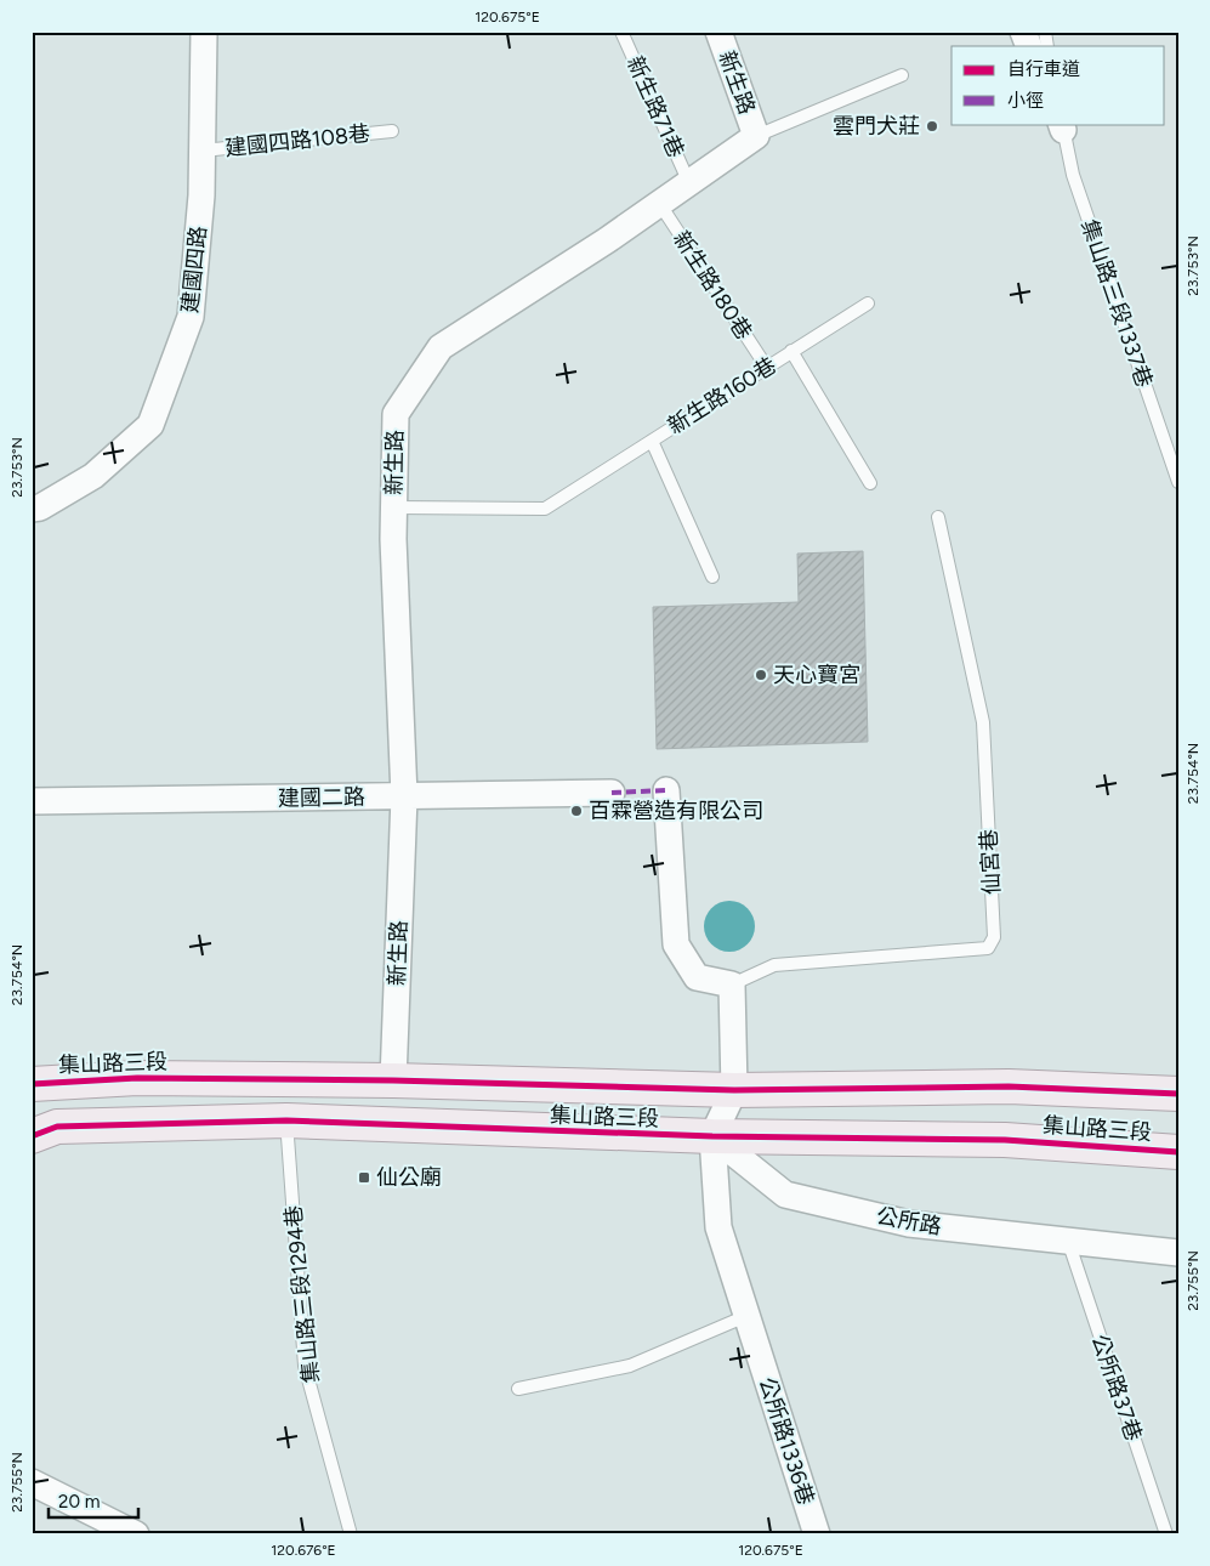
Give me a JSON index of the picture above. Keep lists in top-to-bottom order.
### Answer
{
  "streets": {
    "main road": ["集山路三段"],
    "street": [
      "新生路",
      "建國四路",
      "建國二路",
      "公所路",
      "公所路1336巷"
    ],
    "lane": [
      "新生路71巷",
      "建國四路108巷",
      "新生路180巷",
      "集山路三段1337巷",
      "新生路160巷",
      "仙宮巷",
      "集山路三段1294巷",
      "公所路37巷"
    ]
  },
  "crossings": [
    ["新生路", "新生路71巷"],
    ["新生路", "新生路180巷"],
    ["新生路", "新生路160巷"],
    ["新生路", "建國二路"],
    ["新生路", "集山路三段"],
    ["建國四路108巷", "建國四路"],
    ["新生路180巷", "新生路160巷"],
    ["集山路三段", "公所路"],
    ["集山路三段", "集山路三段1294巷"],
    ["集山路三段", "公所路1336巷"],
    ["公所路", "公所路37巷"],
    ["公所路", "公所路1336巷"]
  ],
  "places": {
    "other": ["雲門犬莊", "天心寶宮", "百霖營造有限公司"],
    "transit": ["仙公廟"]
  },
  "legend": ["自行車道", "小徑"],
  "scale_bar": "20 m",
  "coordinates": [
    "120.675°E",
    "23.753°N",
    "23.754°N",
    "23.755°N",
    "120.676°E"
  ]
}
